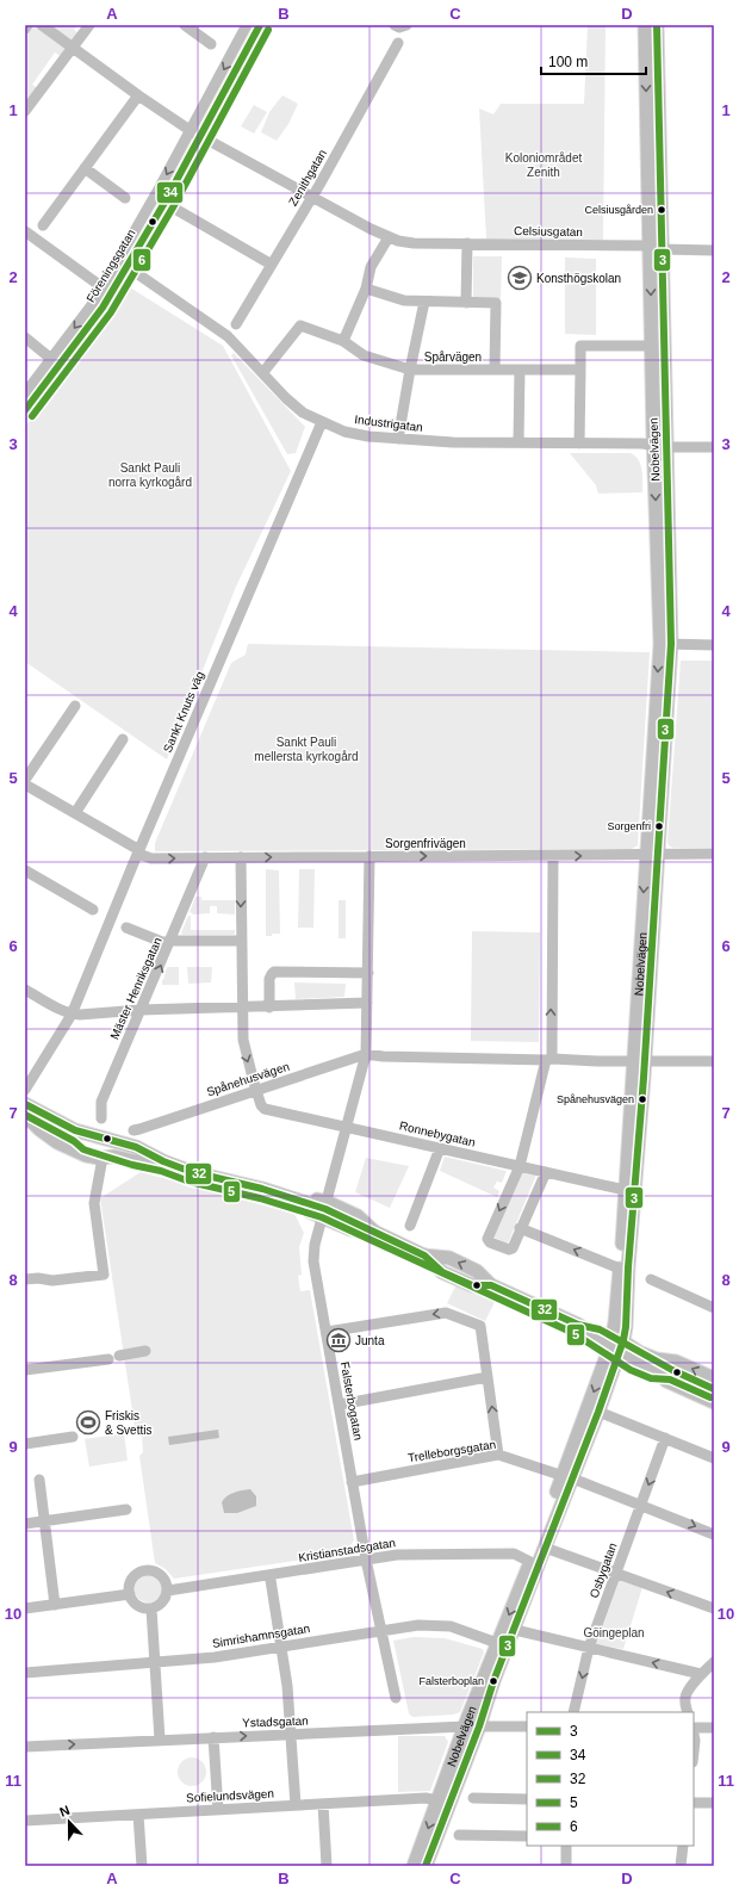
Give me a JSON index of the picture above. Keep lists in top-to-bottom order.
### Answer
{
  "streets": {
    "main road": ["Nobelvägen"],
    "street": [
      "Zenithgatan",
      "Celsiusgatan",
      "Föreningsgatan",
      "Spårvägen",
      "Industrigatan",
      "Sankt Knuts väg",
      "Sorgenfrivägen",
      "Mäster Henriksgatan",
      "Spånehusvägen",
      "Ronnebygatan",
      "Falsterbogatan",
      "Trelleborgsgatan",
      "Kristianstadsgatan",
      "Osbygatan",
      "Simrishamnsgatan",
      "Ystadsgatan",
      "Sofielundsvägen"
    ]
  },
  "crossings": [
    ["Zenithgatan", "Celsiusgatan"],
    ["Celsiusgatan", "Föreningsgatan"],
    ["Celsiusgatan", "Nobelvägen"],
    ["Föreningsgatan", "Industrigatan"],
    ["Spårvägen", "Industrigatan"],
    ["Industrigatan", "Nobelvägen"],
    ["Industrigatan", "Sankt Knuts väg"],
    ["Nobelvägen", "Sorgenfrivägen"],
    ["Nobelvägen", "Spånehusvägen"],
    ["Nobelvägen", "Ronnebygatan"],
    ["Nobelvägen", "Trelleborgsgatan"],
    ["Nobelvägen", "Kristianstadsgatan"],
    ["Nobelvägen", "Simrishamnsgatan"],
    ["Nobelvägen", "Ystadsgatan"],
    ["Nobelvägen", "Sofielundsvägen"],
    ["Sankt Knuts väg", "Sorgenfrivägen"],
    ["Sorgenfrivägen", "Mäster Henriksgatan"],
    ["Sorgenfrivägen", "Falsterbogatan"],
    ["Spånehusvägen", "Ronnebygatan"],
    ["Spånehusvägen", "Falsterbogatan"],
    ["Ronnebygatan", "Falsterbogatan"],
    ["Falsterbogatan", "Trelleborgsgatan"],
    ["Falsterbogatan", "Kristianstadsgatan"],
    ["Falsterbogatan", "Simrishamnsgatan"],
    ["Trelleborgsgatan", "Osbygatan"]
  ],
  "one_way": ["Sorgenfrivägen", "Osbygatan", "Ystadsgatan"],
  "parks": [
    "Koloniområdet Zenith",
    "Sankt Pauli norra kyrkogård",
    "Sankt Pauli mellersta kyrkogård",
    "Göingeplan"
  ],
  "places": {
    "other": [
      "Celsiusgården",
      "Sorgenfri",
      "Spånehusvägen",
      "Falsterboplan"
    ],
    "school or university": ["Konsthögskolan"],
    "museum": ["Junta"],
    "sports": ["Friskis & Svettis"]
  },
  "lines": [
    "transit line 3",
    "transit line 34",
    "transit line 6",
    "transit line 32",
    "transit line 5"
  ],
  "legend": [
    "3",
    "34",
    "32",
    "5",
    "6"
  ],
  "scale_bar": "100 m",
  "north": "top",
  "grid": {
    "columns": [
      "A",
      "B",
      "C",
      "D"
    ],
    "rows": [
      "1",
      "2",
      "3",
      "4",
      "5",
      "6",
      "7",
      "8",
      "9",
      "10",
      "11"
    ]
  }
}
